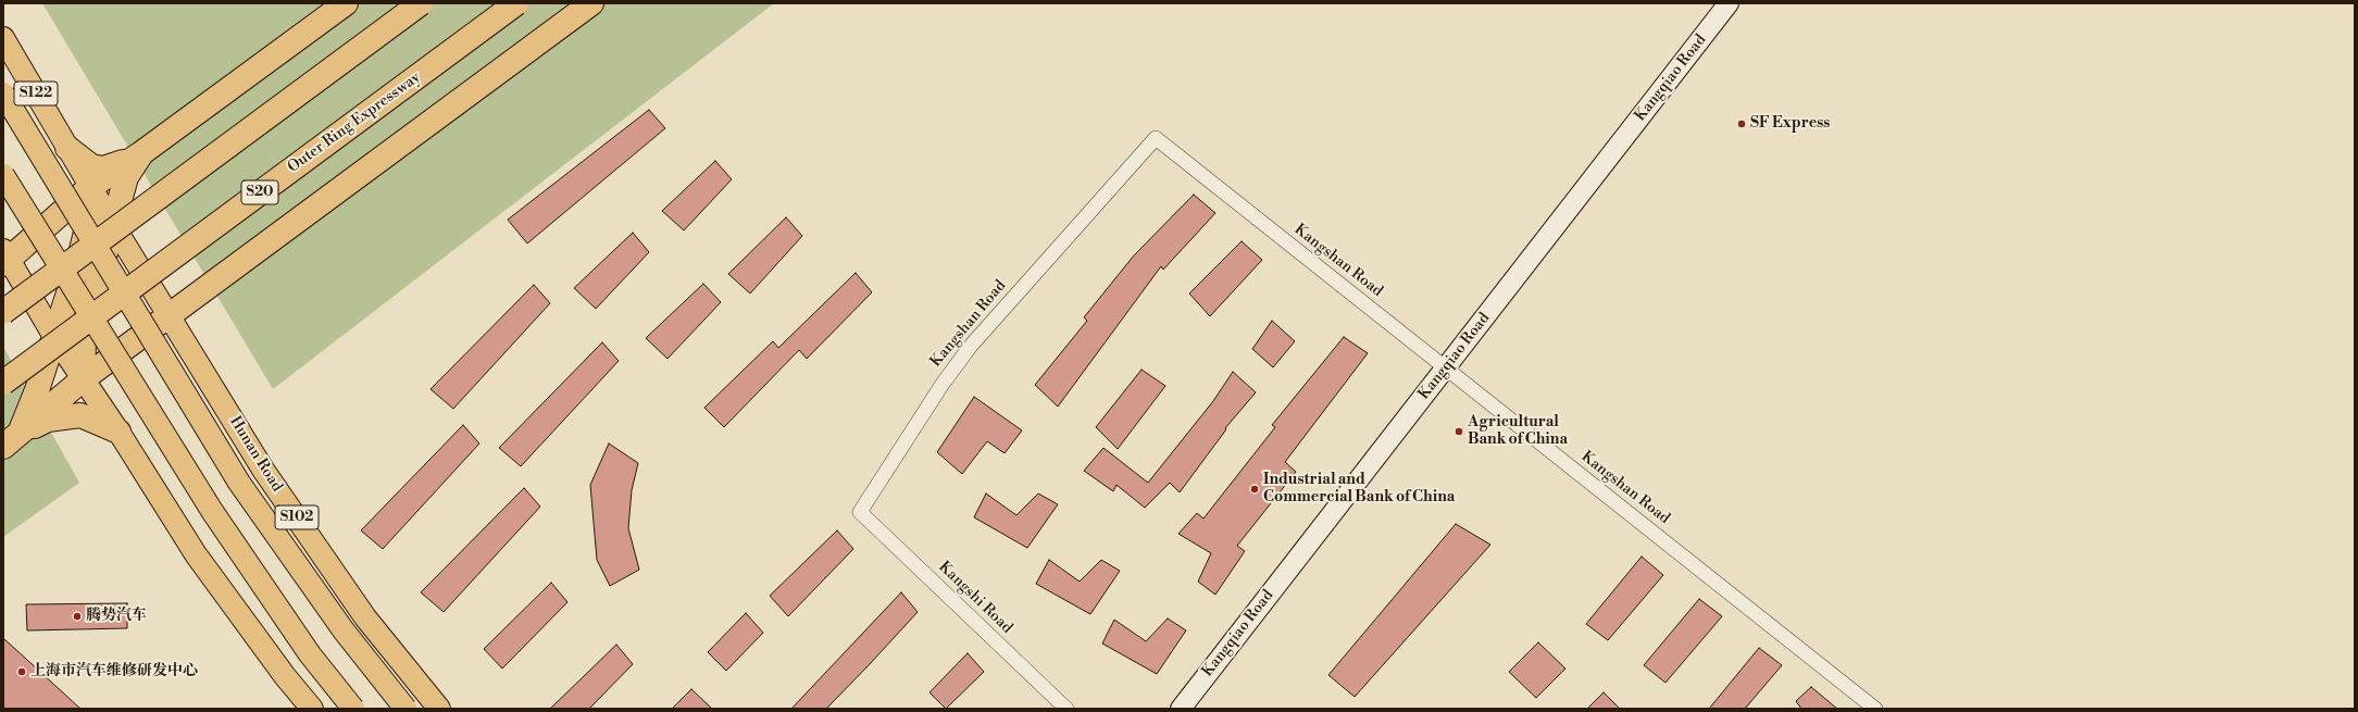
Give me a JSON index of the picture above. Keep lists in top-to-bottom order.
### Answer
{
  "streets": {
    "highway": ["Outer Ring Expressway", "S20"],
    "main road": [
      "Kangqiao Road",
      "S122",
      "Hunan Road",
      "S102"
    ],
    "street": ["Kangshan Road", "Kangshi Road"]
  },
  "crossings": [
    ["Kangqiao Road", "Kangshan Road"],
    ["S122", "Hunan Road"],
    ["Kangshan Road", "Kangshi Road"]
  ],
  "places": [
    "SF Express",
    "Agricultural Bank of China",
    "Industrial and Commercial Bank of China",
    "腾势汽车",
    "上海市汽车维修研发中心"
  ]
}
